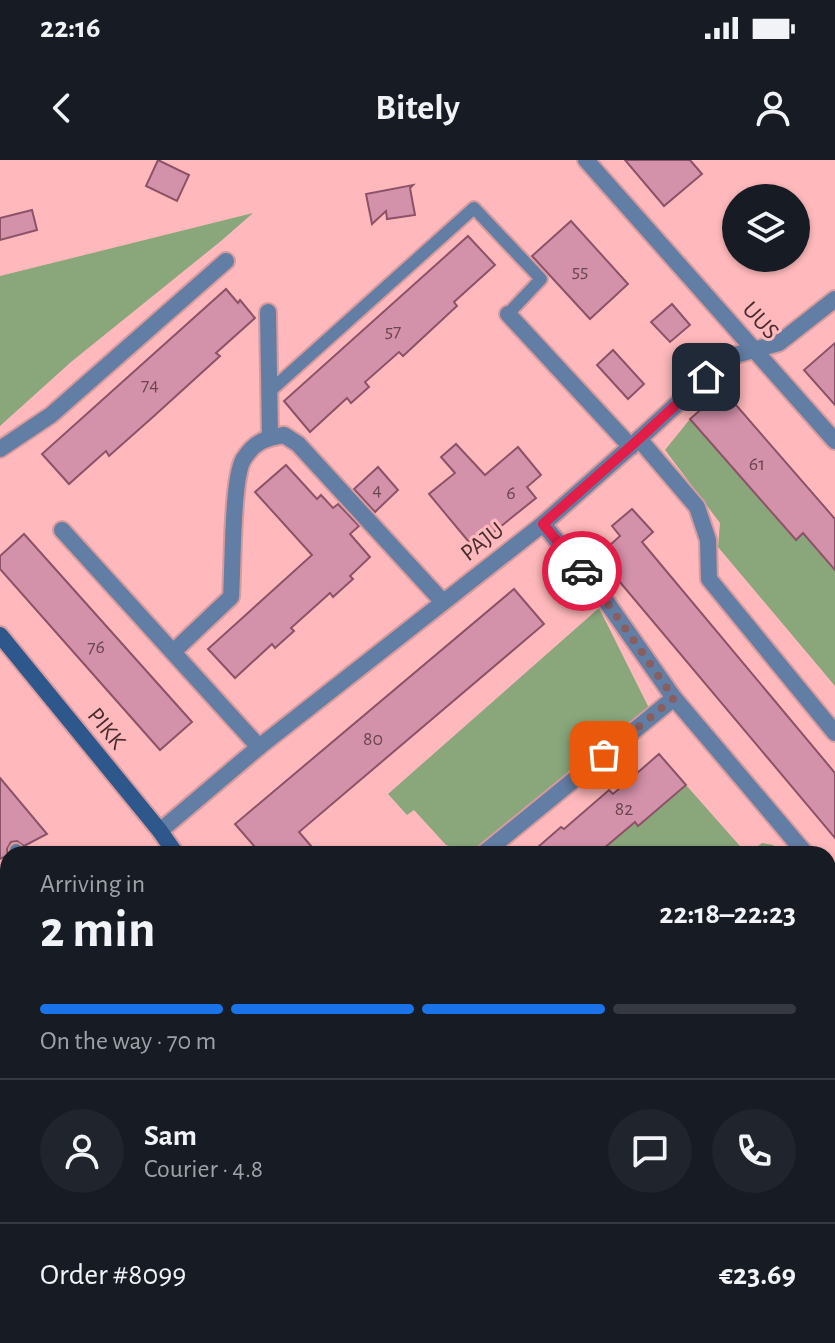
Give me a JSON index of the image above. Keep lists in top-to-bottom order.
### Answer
{
  "streets": {
    "street": ["UUS", "PAJU", "PIKK"]
  },
  "crossings": [
    ["UUS", "PAJU"],
    ["PAJU", "PIKK"]
  ],
  "house_numbers": [
    "55",
    "57",
    "74",
    "61",
    "4",
    "6",
    "76",
    "80",
    "82"
  ],
  "page": {
    "status": "22:16",
    "header": "Bitely",
    "heading": ["2 min", "Arriving in", "22:18–22:23"],
    "panel": [
      "Sam",
      "Courier · 4.8",
      "Order #8099",
      "€23.69"
    ],
    "bar": "On the way · 70 m"
  }
}
